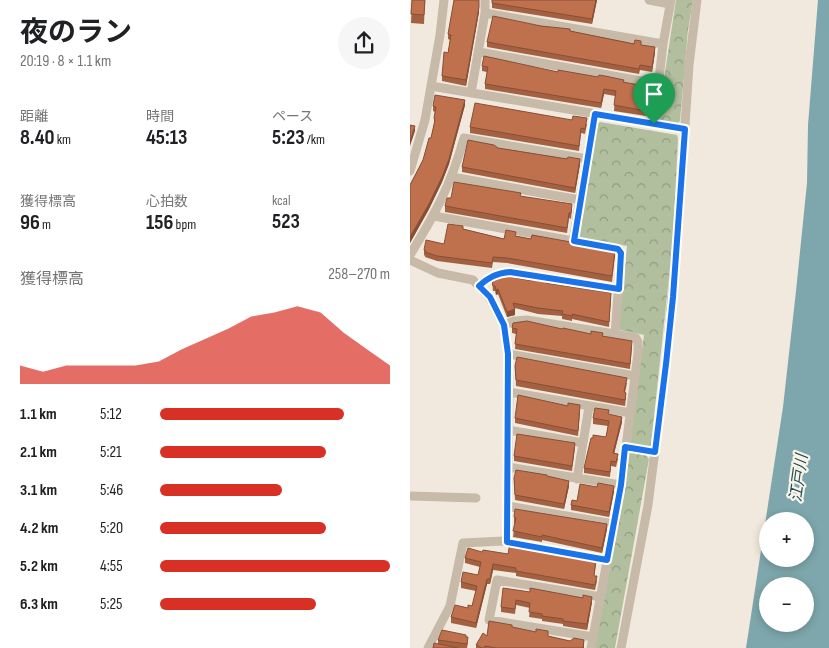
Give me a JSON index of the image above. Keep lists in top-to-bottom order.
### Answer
{
  "water": ["江戸川"],
  "page": {
    "heading": ["夜のラン", "20:19 · 8 × 1.1 km"],
    "stats": [
      ["距離", "8.40 km"],
      ["時間", "45:13"],
      ["ペース", "5:23 /km"],
      ["獲得標高", "96 m"],
      ["心拍数", "156 bpm"],
      ["kcal", "523"]
    ],
    "chart": ["獲得標高", "258–270 m"],
    "list": [
      {
        "name": "1.1 km",
        "note": "5:12"
      },
      {
        "name": "2.1 km",
        "note": "5:21"
      },
      {
        "name": "3.1 km",
        "note": "5:46"
      },
      {
        "name": "4.2 km",
        "note": "5:20"
      },
      {
        "name": "5.2 km",
        "note": "4:55"
      },
      {
        "name": "6.3 km",
        "note": "5:25"
      }
    ],
    "map_buttons": ["+", "−"]
  }
}
